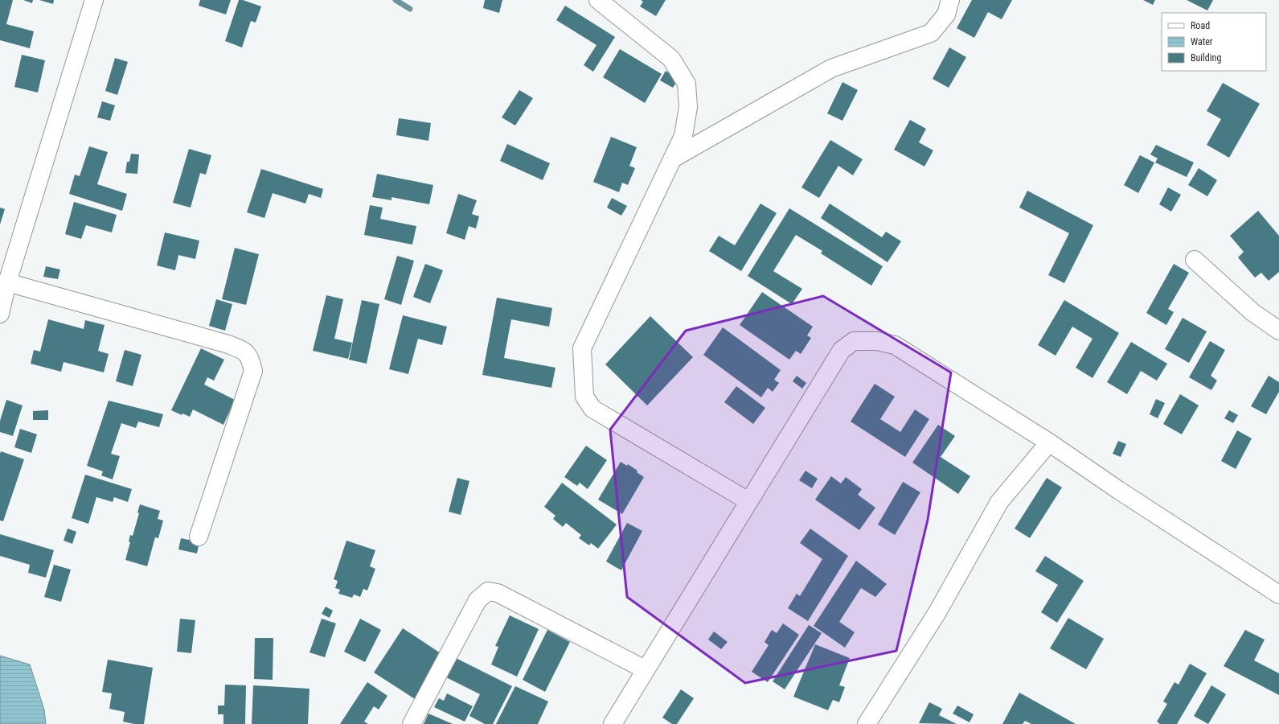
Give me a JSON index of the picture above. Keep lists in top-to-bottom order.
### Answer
{
  "legend": ["Road", "Water", "Building"]
}
